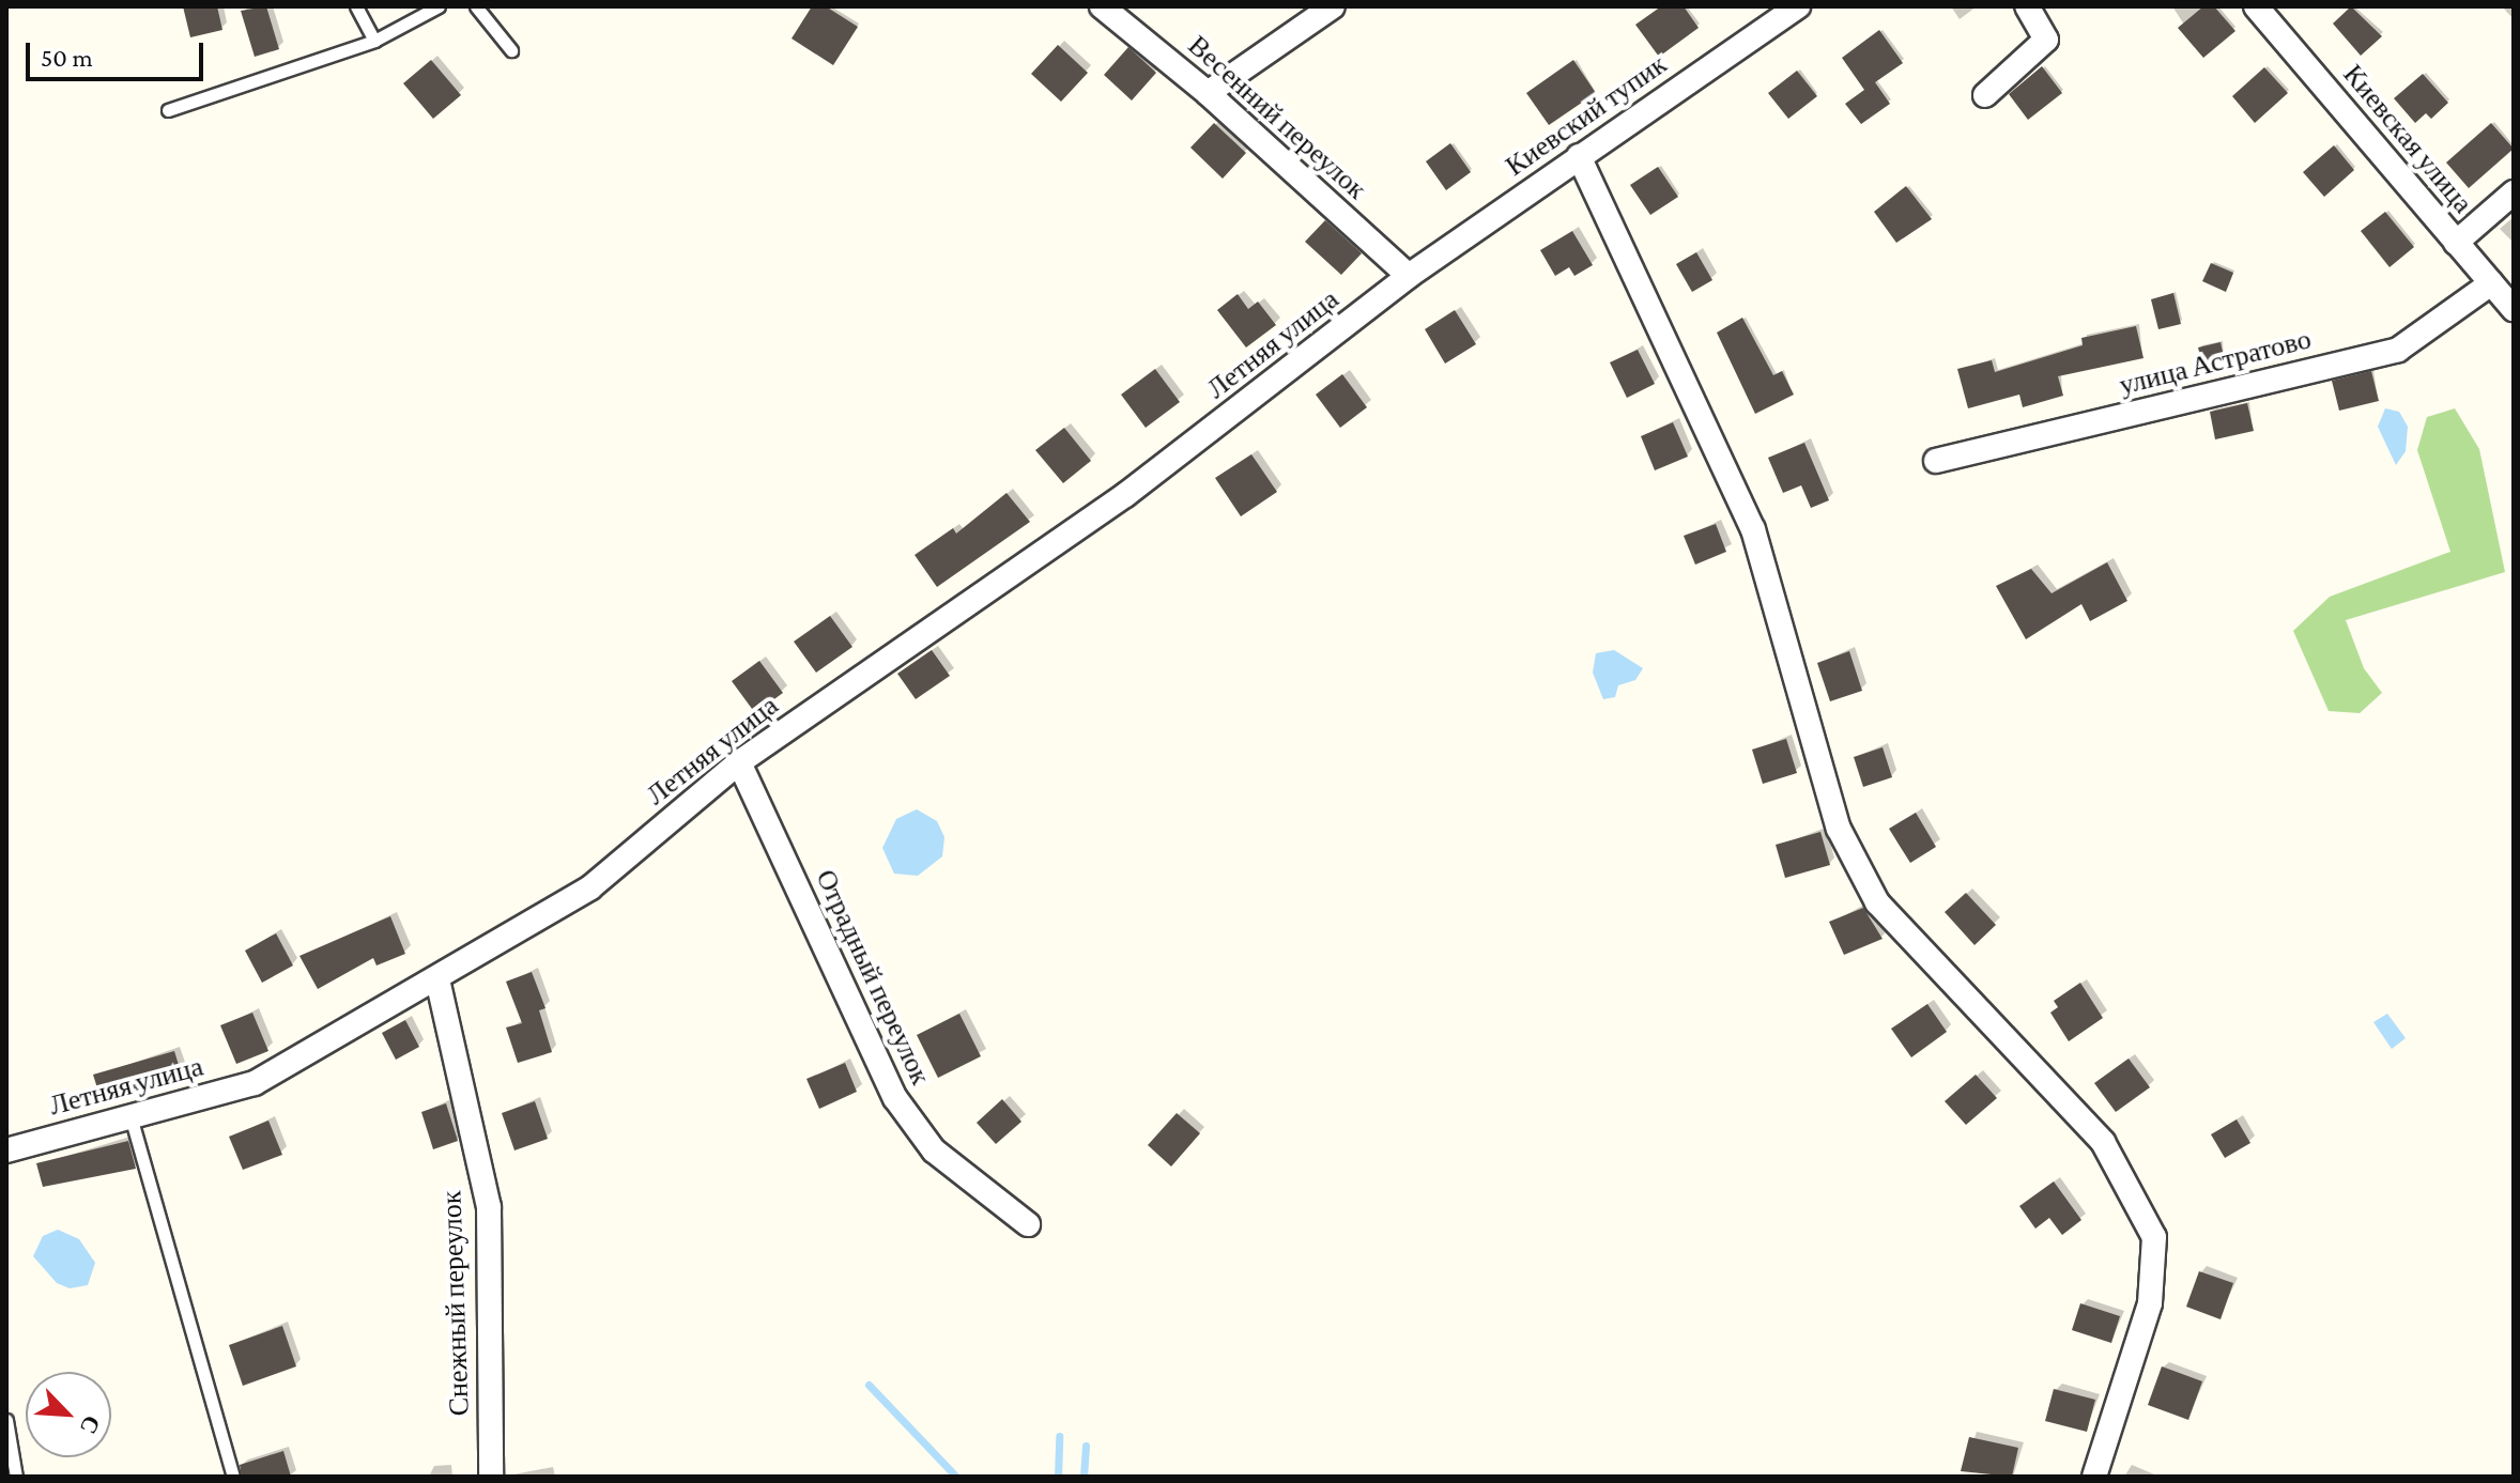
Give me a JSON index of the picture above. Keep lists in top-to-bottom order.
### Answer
{
  "streets": {
    "street": [
      "Киевский тупик",
      "Весенний переулок",
      "Киевская улица",
      "Летняя улица",
      "улица Астратово",
      "Отрадный переулок",
      "Снежный переулок"
    ]
  },
  "crossings": [
    ["Киевский тупик", "Весенний переулок"],
    ["Киевский тупик", "Летняя улица"],
    ["Весенний переулок", "Летняя улица"],
    ["Киевская улица", "улица Астратово"],
    ["Летняя улица", "Отрадный переулок"],
    ["Летняя улица", "Снежный переулок"]
  ],
  "scale_bar": "50 m",
  "north": "bottom right"
}
